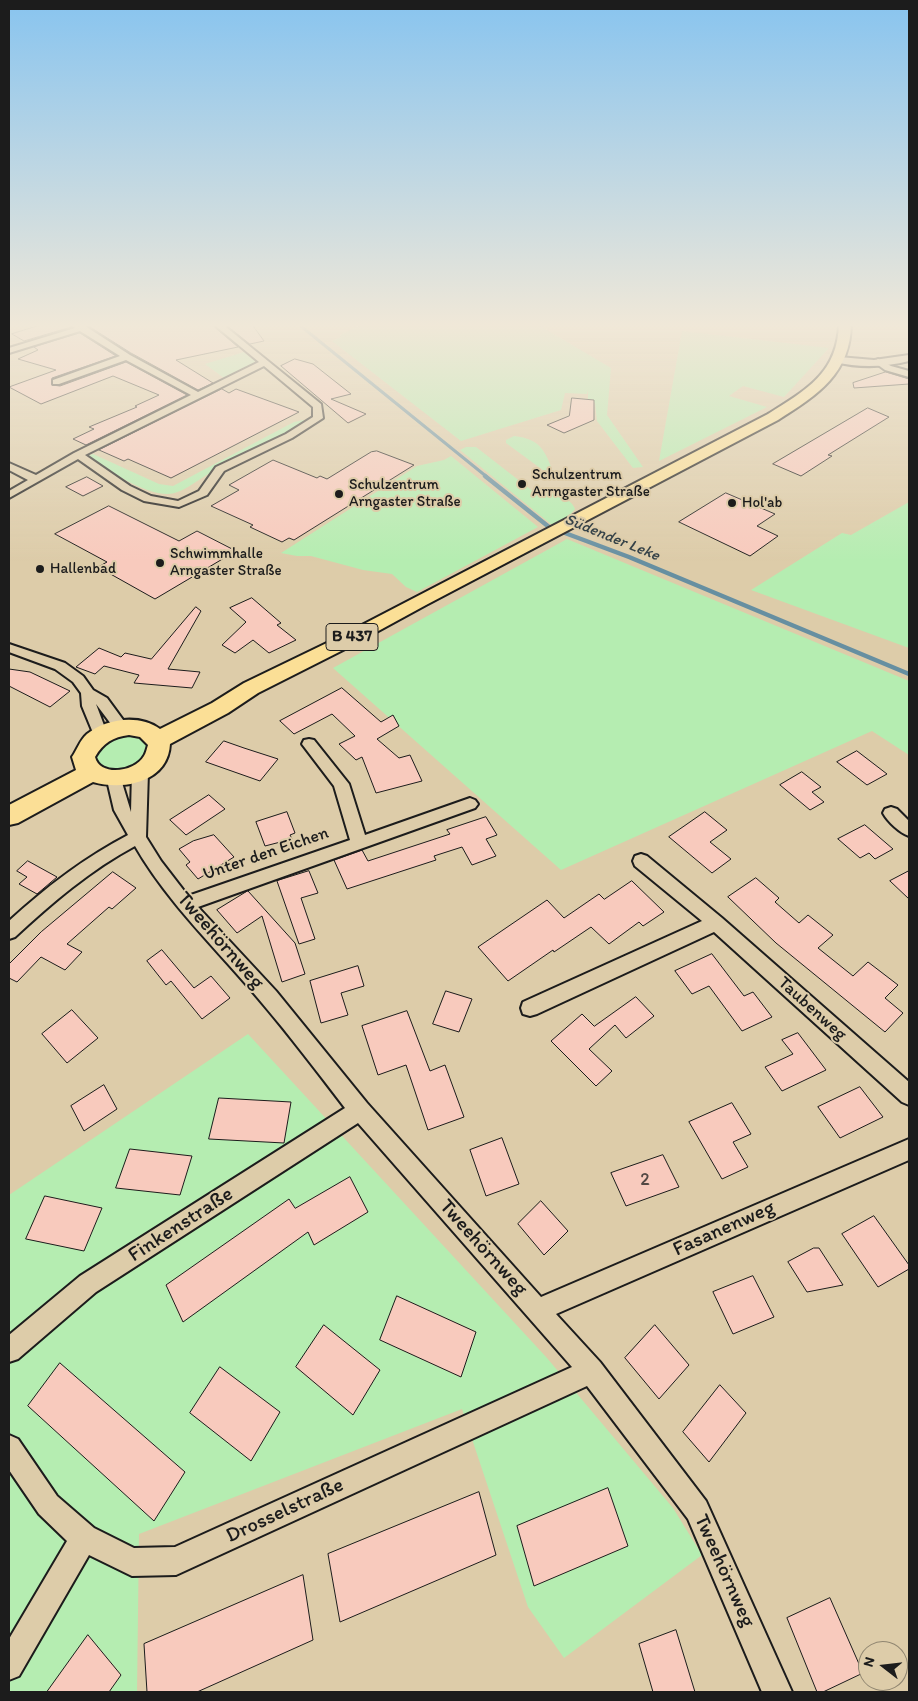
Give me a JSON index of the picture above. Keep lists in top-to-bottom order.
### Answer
{
  "streets": {
    "main road": ["B 437"],
    "street": [
      "Unter den Eichen",
      "Tweehörnweg",
      "Taubenweg",
      "Finkenstraße",
      "Fasanenweg",
      "Drosselstraße"
    ]
  },
  "crossings": [
    ["B 437", "Tweehörnweg"],
    ["Unter den Eichen", "Tweehörnweg"],
    ["Tweehörnweg", "Finkenstraße"],
    ["Tweehörnweg", "Fasanenweg"],
    ["Tweehörnweg", "Drosselstraße"]
  ],
  "water": ["Südender Leke"],
  "places": [
    "Schulzentrum Arrngaster Straße",
    "Schulzentrum Arngaster Straße",
    "Hol'ab",
    "Schwimmhalle Arngaster Straße",
    "Hallenbad"
  ],
  "house_numbers": ["2"],
  "north": "left"
}
